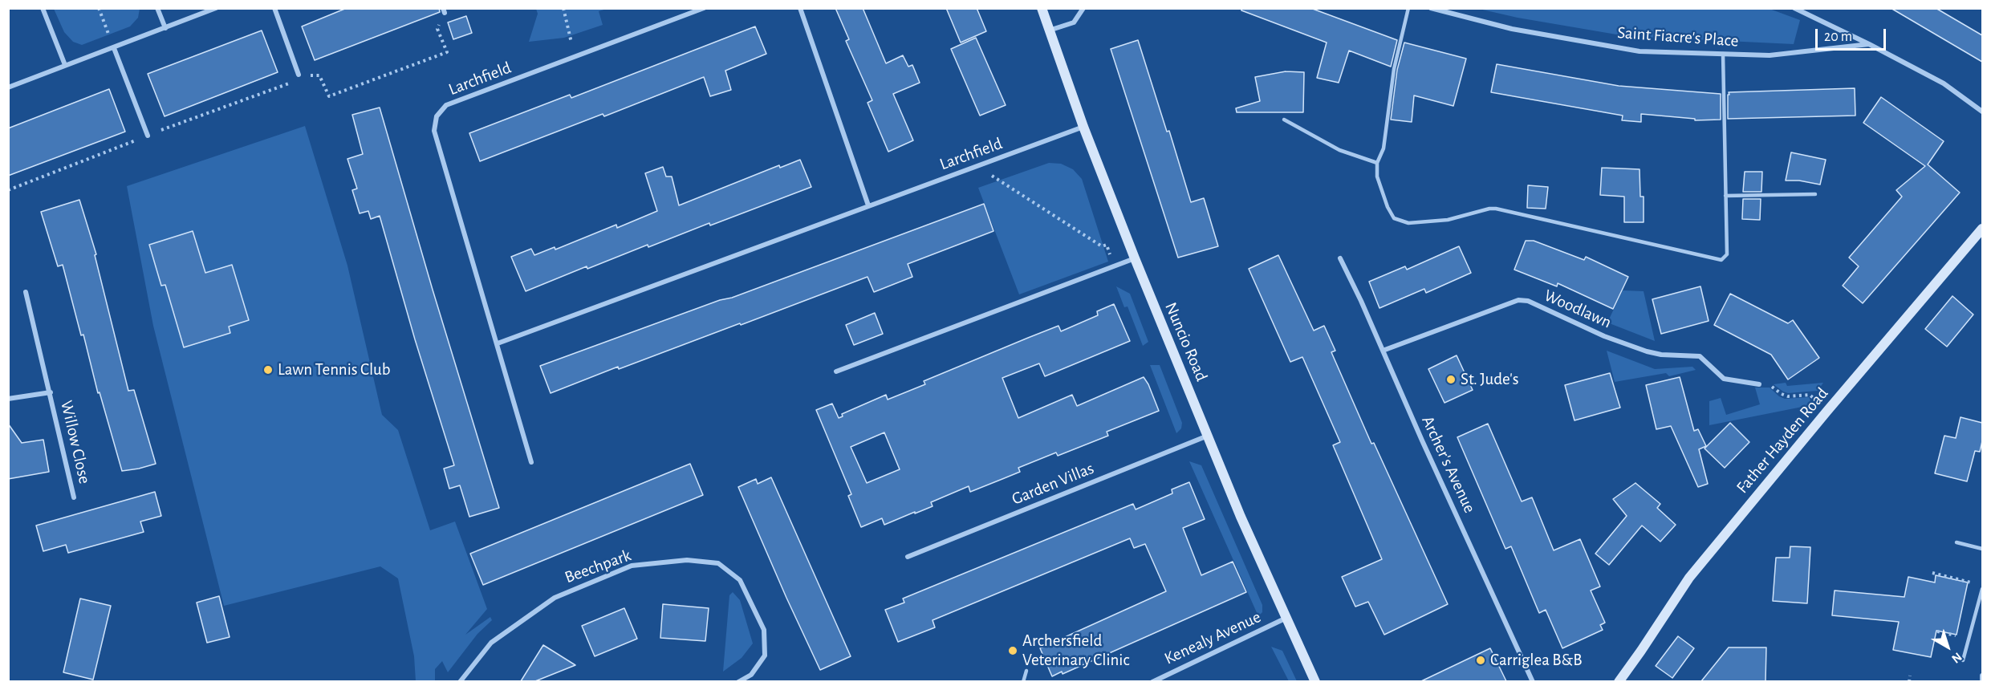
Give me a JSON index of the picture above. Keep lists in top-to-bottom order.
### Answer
{
  "streets": {
    "street": [
      "Saint Fiacre's Place",
      "Larchfield",
      "Woodlawn",
      "Nuncio Road",
      "Father Hayden Road",
      "Willow Close",
      "Archer's Avenue",
      "Garden Villas",
      "Beechpark",
      "Kenealy Avenue"
    ]
  },
  "crossings": [
    ["Larchfield", "Nuncio Road"],
    ["Woodlawn", "Archer's Avenue"],
    ["Nuncio Road", "Garden Villas"],
    ["Nuncio Road", "Kenealy Avenue"]
  ],
  "places": [
    "Lawn Tennis Club",
    "St. Jude's",
    "Archersfield Veterinary Clinic",
    "Carriglea B&B"
  ],
  "scale_bar": "20 m",
  "north": "bottom right"
}
